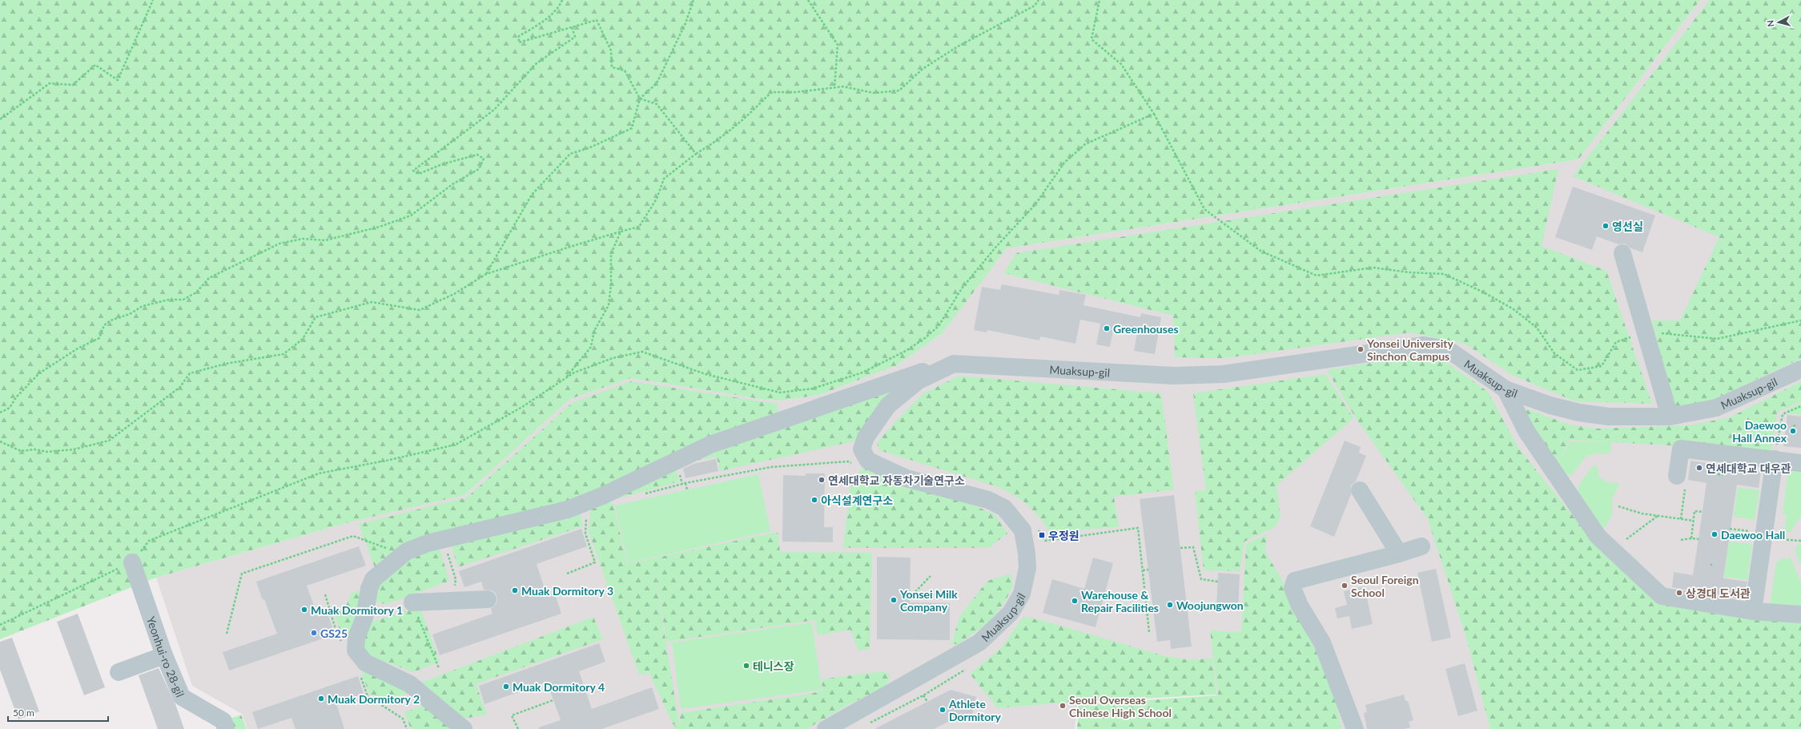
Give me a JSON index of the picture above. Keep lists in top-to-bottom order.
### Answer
{
  "streets": {
    "street": ["Muaksup-gil", "Yeonhui-ro 28-gil"]
  },
  "places": {
    "other": [
      "영선실",
      "Greenhouses",
      "Yonsei University Sinchon Campus",
      "Daewoo Hall Annex",
      "연세대학교 대우관",
      "연세대학교 자동차기술연구소",
      "아식설계연구소",
      "Daewoo Hall",
      "Seoul Foreign School",
      "Muak Dormitory 3",
      "상경대 도서관",
      "Yonsei Milk Company",
      "Warehouse & Repair Facilities",
      "Woojungwon",
      "Muak Dormitory 1",
      "GS25",
      "테니스장",
      "Muak Dormitory 4",
      "Muak Dormitory 2",
      "Seoul Overseas Chinese High School",
      "Athlete Dormitory"
    ],
    "transit": ["우정원"]
  },
  "scale_bar": "50 m",
  "north": "left"
}
